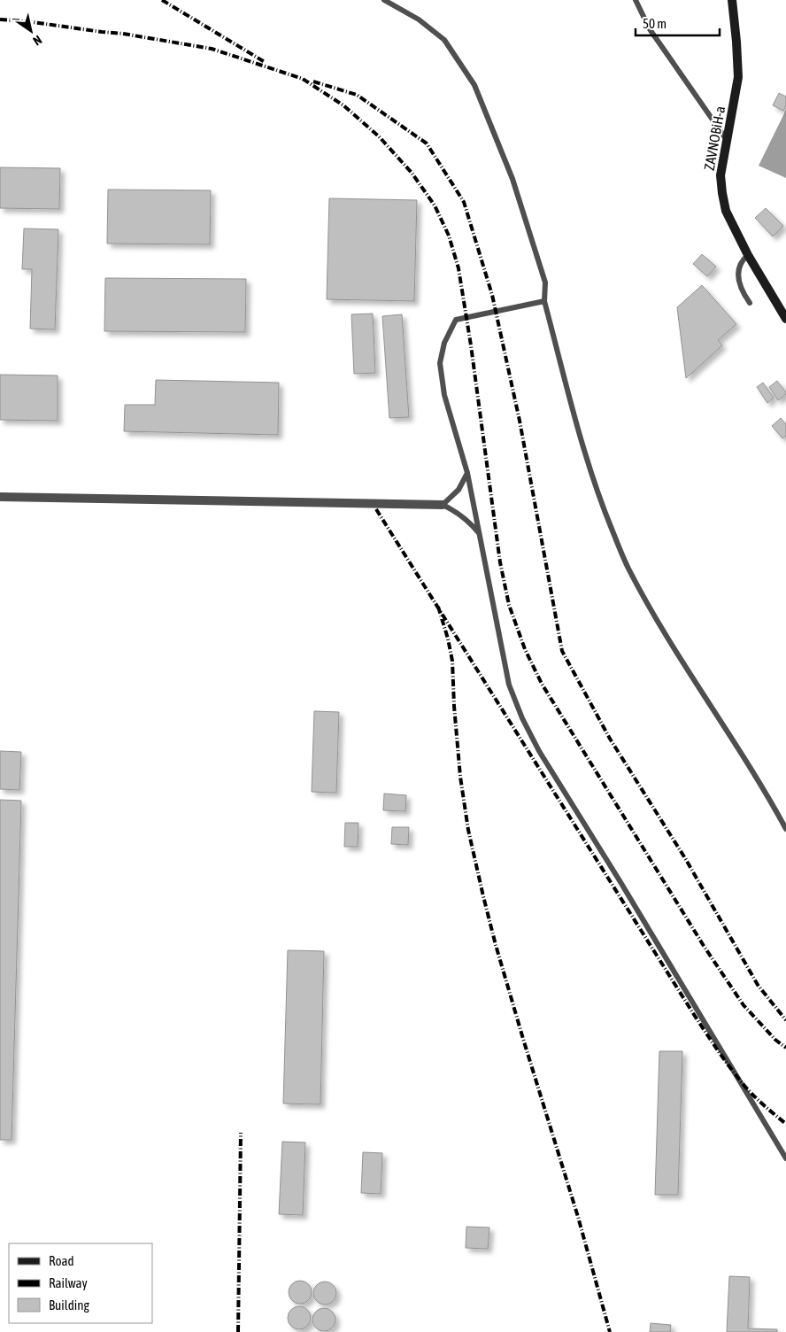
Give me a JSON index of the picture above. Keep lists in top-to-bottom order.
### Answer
{
  "streets": {
    "main road": ["ZAVNOBiH-a"]
  },
  "legend": ["Road", "Railway", "Building"],
  "scale_bar": "50 m",
  "north": "bottom right"
}
